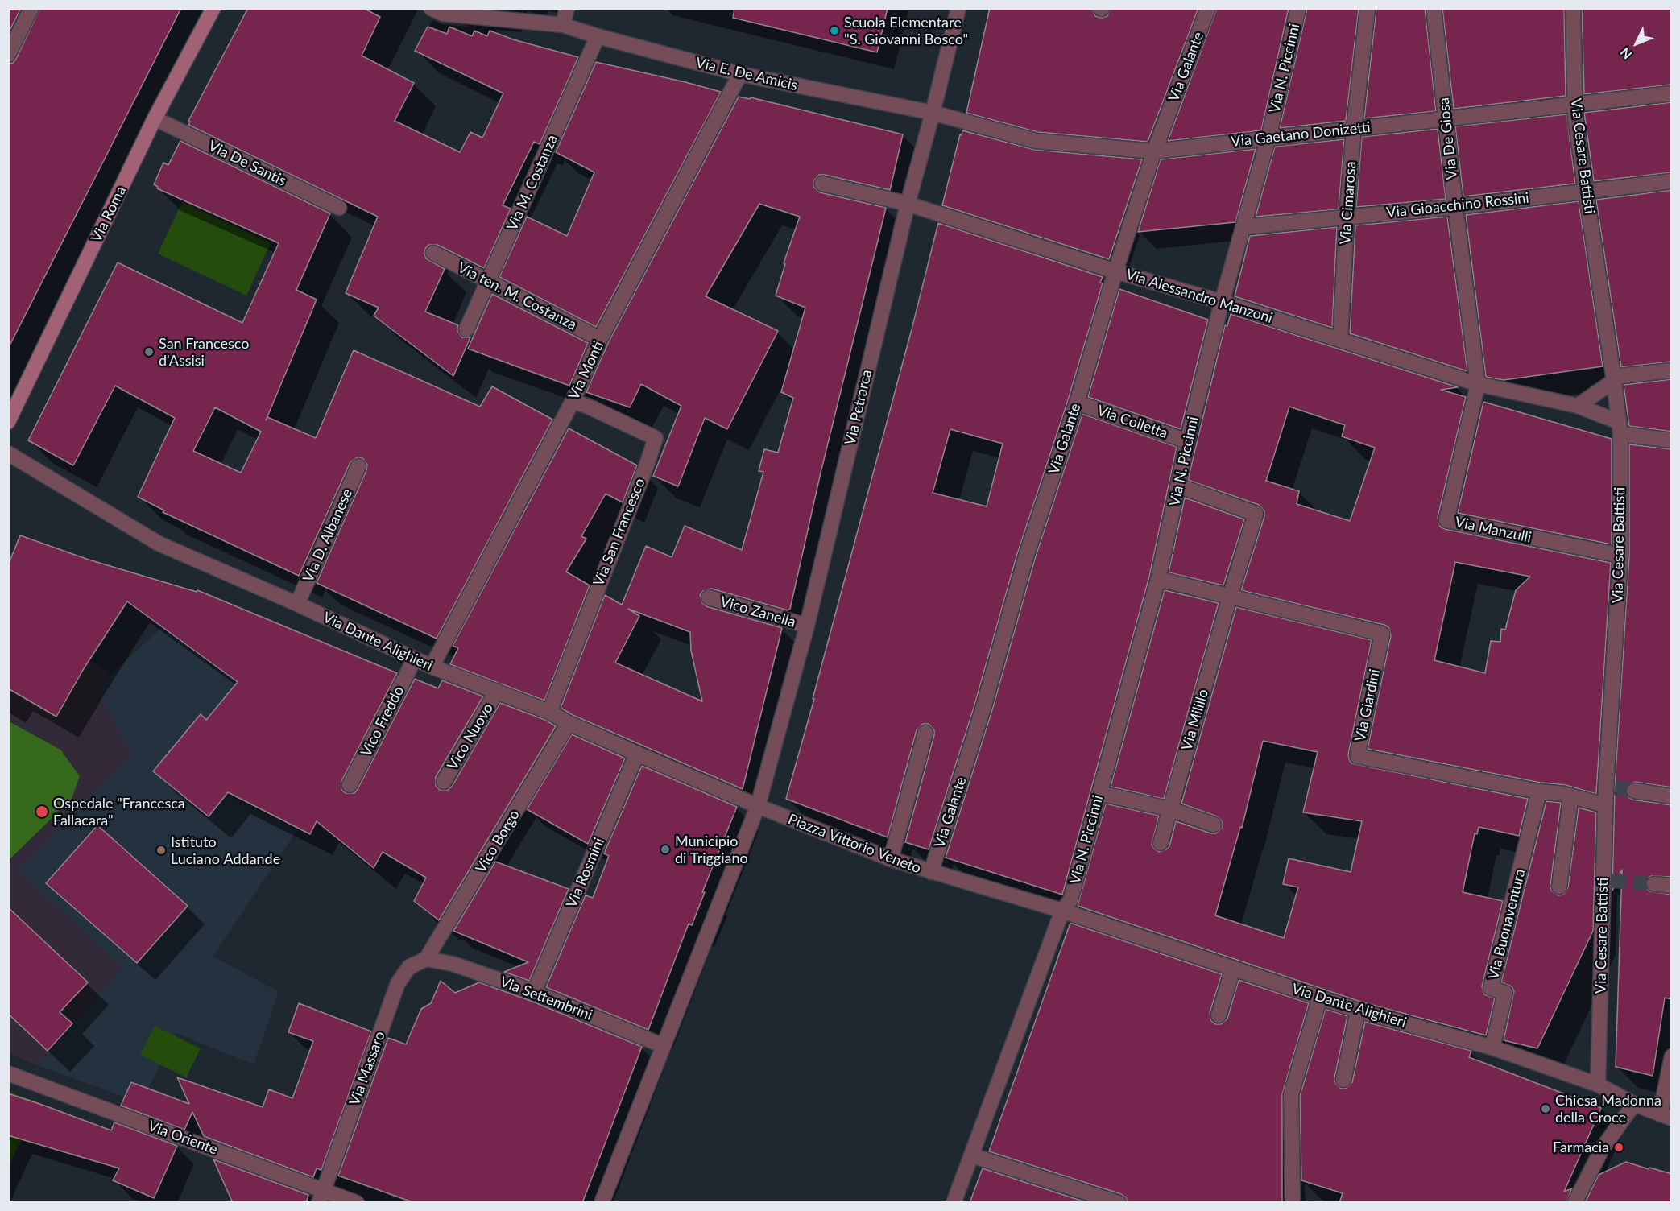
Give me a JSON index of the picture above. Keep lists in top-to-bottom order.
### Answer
{
  "streets": {
    "street": [
      "Via Galante",
      "Via N. Piccinni",
      "Via E. De Amicis",
      "Via Gaetano Donizetti",
      "Via De Giosa",
      "Via Cesare Battisti",
      "Via De Santis",
      "Via M. Costanza",
      "Via Cimarosa",
      "Via Gioacchino Rossini",
      "Via Roma",
      "Via ten. M. Costanza",
      "Via Alessandro Manzoni",
      "Via Monti",
      "Via Petrarca",
      "Via Colletta",
      "Via Manzulli",
      "Via San Francesco",
      "Via D. Albanese",
      "Vico Zanella",
      "Via Dante Alighieri",
      "Via Giardini",
      "Via Milillo",
      "Vico Freddo",
      "Vico Nuovo",
      "Vico Borgo",
      "Piazza Vittorio Veneto",
      "Via Rosmini",
      "Via Buonaventura",
      "Via Settembrini",
      "Via Massaro",
      "Via Oriente"
    ]
  },
  "crossings": [
    ["Via Galante", "Via Gaetano Donizetti"],
    ["Via Galante", "Via Alessandro Manzoni"],
    ["Via Galante", "Via Colletta"],
    ["Via Galante", "Piazza Vittorio Veneto"],
    ["Via N. Piccinni", "Via Gaetano Donizetti"],
    ["Via N. Piccinni", "Via Gioacchino Rossini"],
    ["Via N. Piccinni", "Via Alessandro Manzoni"],
    ["Via N. Piccinni", "Via Colletta"],
    ["Via N. Piccinni", "Via Dante Alighieri"],
    ["Via N. Piccinni", "Via Giardini"],
    ["Via N. Piccinni", "Via Milillo"],
    ["Via N. Piccinni", "Piazza Vittorio Veneto"],
    ["Via E. De Amicis", "Via Gaetano Donizetti"],
    ["Via E. De Amicis", "Via M. Costanza"],
    ["Via E. De Amicis", "Via Monti"],
    ["Via E. De Amicis", "Via Petrarca"],
    ["Via Gaetano Donizetti", "Via De Giosa"],
    ["Via Gaetano Donizetti", "Via Cesare Battisti"],
    ["Via Gaetano Donizetti", "Via Cimarosa"],
    ["Via Gaetano Donizetti", "Via Petrarca"],
    ["Via De Giosa", "Via Gioacchino Rossini"],
    ["Via De Giosa", "Via Alessandro Manzoni"],
    ["Via De Giosa", "Via Manzulli"],
    ["Via Cesare Battisti", "Via Gioacchino Rossini"],
    ["Via Cesare Battisti", "Via Alessandro Manzoni"],
    ["Via Cesare Battisti", "Via Manzulli"],
    ["Via Cesare Battisti", "Via Dante Alighieri"],
    ["Via Cesare Battisti", "Via Giardini"],
    ["Via De Santis", "Via Roma"],
    ["Via M. Costanza", "Via ten. M. Costanza"],
    ["Via Cimarosa", "Via Gioacchino Rossini"],
    ["Via Cimarosa", "Via Alessandro Manzoni"],
    ["Via ten. M. Costanza", "Via Monti"],
    ["Via Alessandro Manzoni", "Via Petrarca"],
    ["Via Alessandro Manzoni", "Via Manzulli"],
    ["Via Monti", "Via San Francesco"],
    ["Via Monti", "Via Dante Alighieri"],
    ["Via Petrarca", "Vico Zanella"],
    ["Via Petrarca", "Via Dante Alighieri"],
    ["Via Petrarca", "Piazza Vittorio Veneto"],
    ["Via San Francesco", "Via Dante Alighieri"],
    ["Via D. Albanese", "Via Dante Alighieri"],
    ["Via Dante Alighieri", "Vico Freddo"],
    ["Via Dante Alighieri", "Vico Nuovo"],
    ["Via Dante Alighieri", "Vico Borgo"],
    ["Via Dante Alighieri", "Piazza Vittorio Veneto"],
    ["Via Dante Alighieri", "Via Rosmini"],
    ["Via Dante Alighieri", "Via Buonaventura"],
    ["Via Giardini", "Via Milillo"],
    ["Via Giardini", "Via Buonaventura"],
    ["Vico Borgo", "Via Settembrini"],
    ["Vico Borgo", "Via Massaro"],
    ["Via Rosmini", "Via Settembrini"],
    ["Via Settembrini", "Via Massaro"],
    ["Via Massaro", "Via Oriente"]
  ],
  "places": [
    "Scuola Elementare \"S. Giovanni Bosco\"",
    "San Francesco d'Assisi",
    "Ospedale \"Francesca Fallacara\"",
    "Municipio di Triggiano",
    "Istituto Luciano Addande",
    "Chiesa Madonna della Croce",
    "Farmacia"
  ],
  "north": "bottom left"
}
